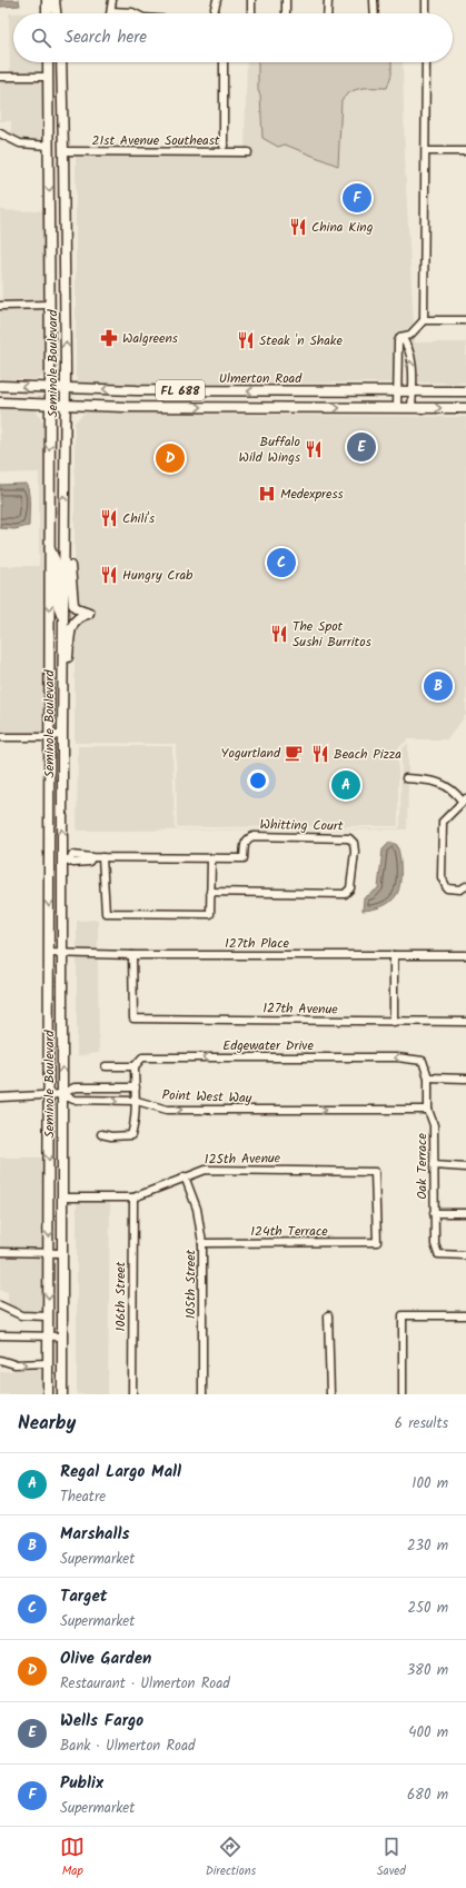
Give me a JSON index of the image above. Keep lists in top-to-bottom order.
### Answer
{
  "streets": {
    "main road": ["Seminole Boulevard", "Ulmerton Road", "FL 688"],
    "street": [
      "21st Avenue Southeast",
      "Whitting Court",
      "127th Place",
      "127th Avenue",
      "Edgewater Drive",
      "Point West Way",
      "125th Avenue",
      "Oak Terrace",
      "124th Terrace",
      "105th Street",
      "106th Street"
    ]
  },
  "crossings": [
    ["21st Avenue Southeast", "Seminole Boulevard"],
    ["Seminole Boulevard", "Ulmerton Road"],
    ["Seminole Boulevard", "FL 688"],
    ["Seminole Boulevard", "Whitting Court"],
    ["Seminole Boulevard", "127th Place"],
    ["Seminole Boulevard", "Point West Way"],
    ["Seminole Boulevard", "125th Avenue"],
    ["127th Place", "127th Avenue"],
    ["Edgewater Drive", "Oak Terrace"],
    ["Point West Way", "Oak Terrace"],
    ["125th Avenue", "124th Terrace"],
    ["125th Avenue", "105th Street"],
    ["125th Avenue", "106th Street"],
    ["124th Terrace", "105th Street"]
  ],
  "one_way": ["Edgewater Drive", "Point West Way"],
  "places": {
    "restaurant": [
      "China King",
      "Steak 'n Shake",
      "Buffalo Wild Wings",
      "Chili's",
      "Hungry Crab",
      "The Spot Sushi Burritos",
      "Beach Pizza"
    ],
    "pharmacy": ["Walgreens"],
    "hospital": ["Medexpress"],
    "cafe": ["Yogurtland"]
  },
  "page": {
    "search": "Search here",
    "pins": [
      "F",
      "E",
      "D",
      "C",
      "B",
      "A"
    ],
    "heading": ["Nearby", "6 results"],
    "list": [
      {
        "mark": "A",
        "name": "Regal Largo Mall",
        "note": "Theatre",
        "value": "100 m"
      },
      {
        "mark": "B",
        "name": "Marshalls",
        "note": "Supermarket",
        "value": "230 m"
      },
      {
        "mark": "C",
        "name": "Target",
        "note": "Supermarket",
        "value": "250 m"
      },
      {
        "mark": "D",
        "name": "Olive Garden",
        "note": "Restaurant · Ulmerton Road",
        "value": "380 m"
      },
      {
        "mark": "E",
        "name": "Wells Fargo",
        "note": "Bank · Ulmerton Road",
        "value": "400 m"
      },
      {
        "mark": "F",
        "name": "Publix",
        "note": "Supermarket",
        "value": "680 m"
      }
    ],
    "nav": ["Map", "Directions", "Saved"]
  }
}
